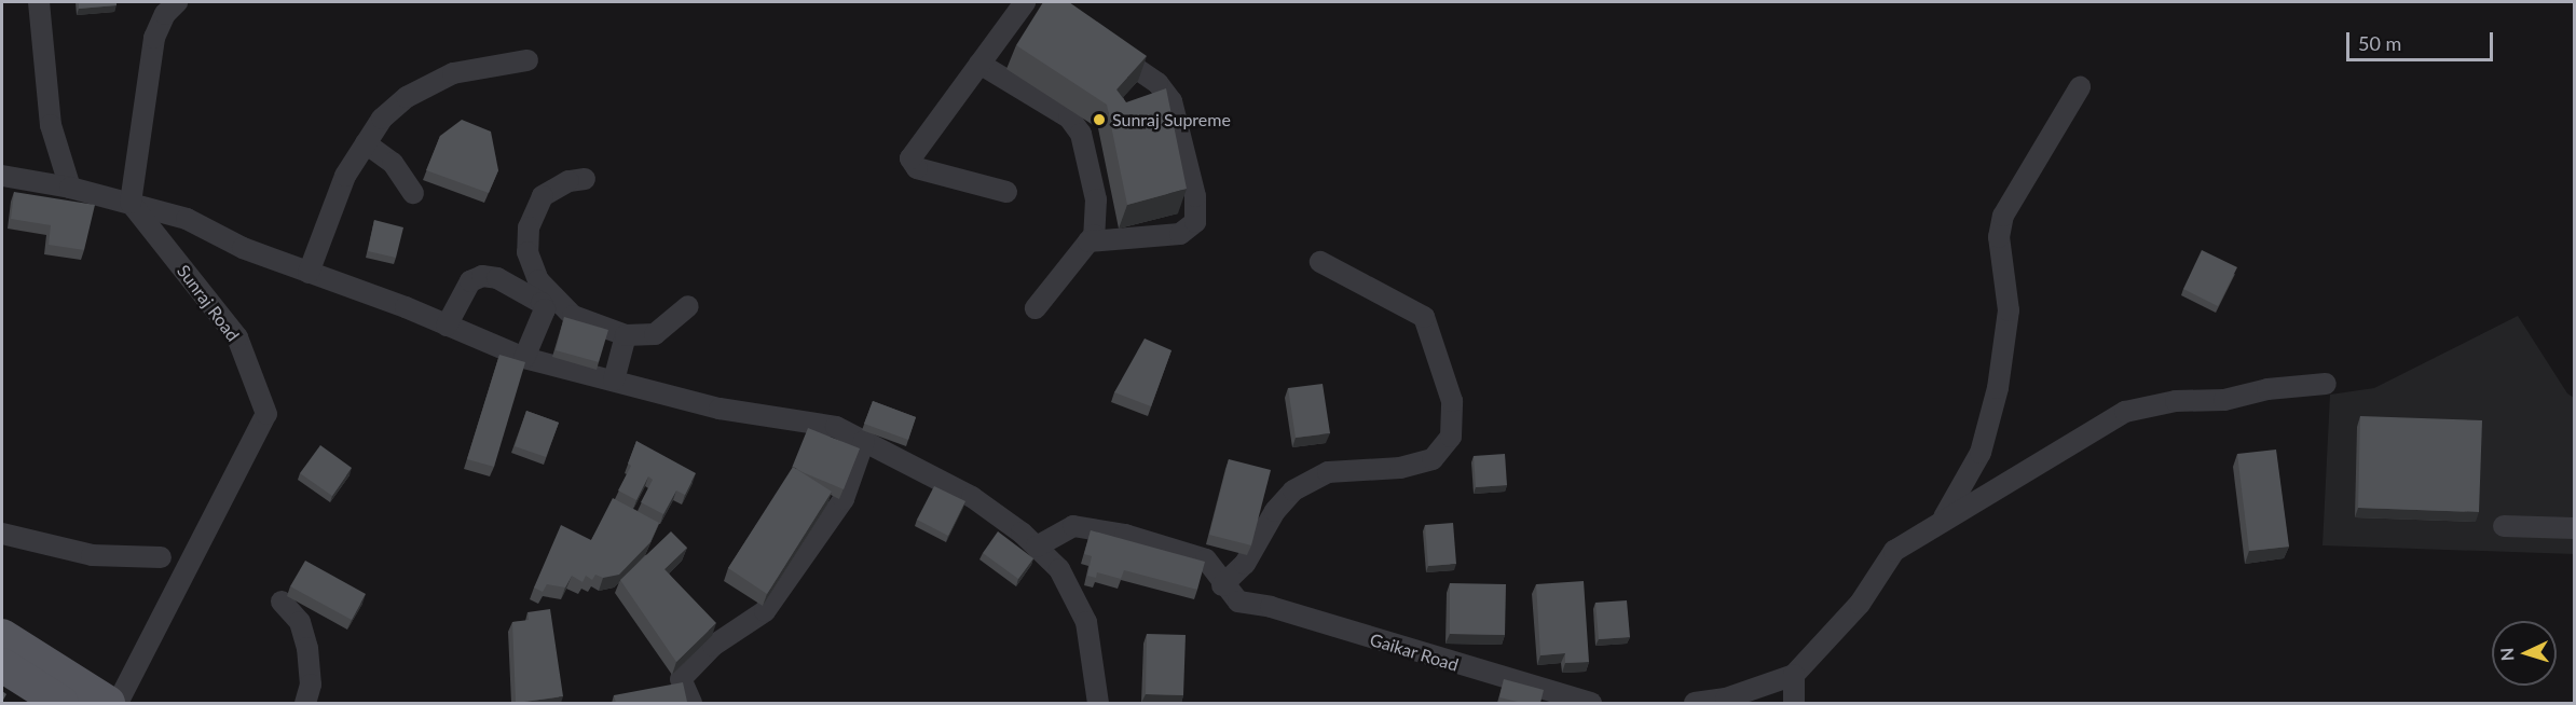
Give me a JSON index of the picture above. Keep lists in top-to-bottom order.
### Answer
{
  "streets": {
    "street": ["Sunraj Road", "Gaikar Road"]
  },
  "places": ["Sunraj Supreme"],
  "scale_bar": "50 m",
  "north": "left"
}
